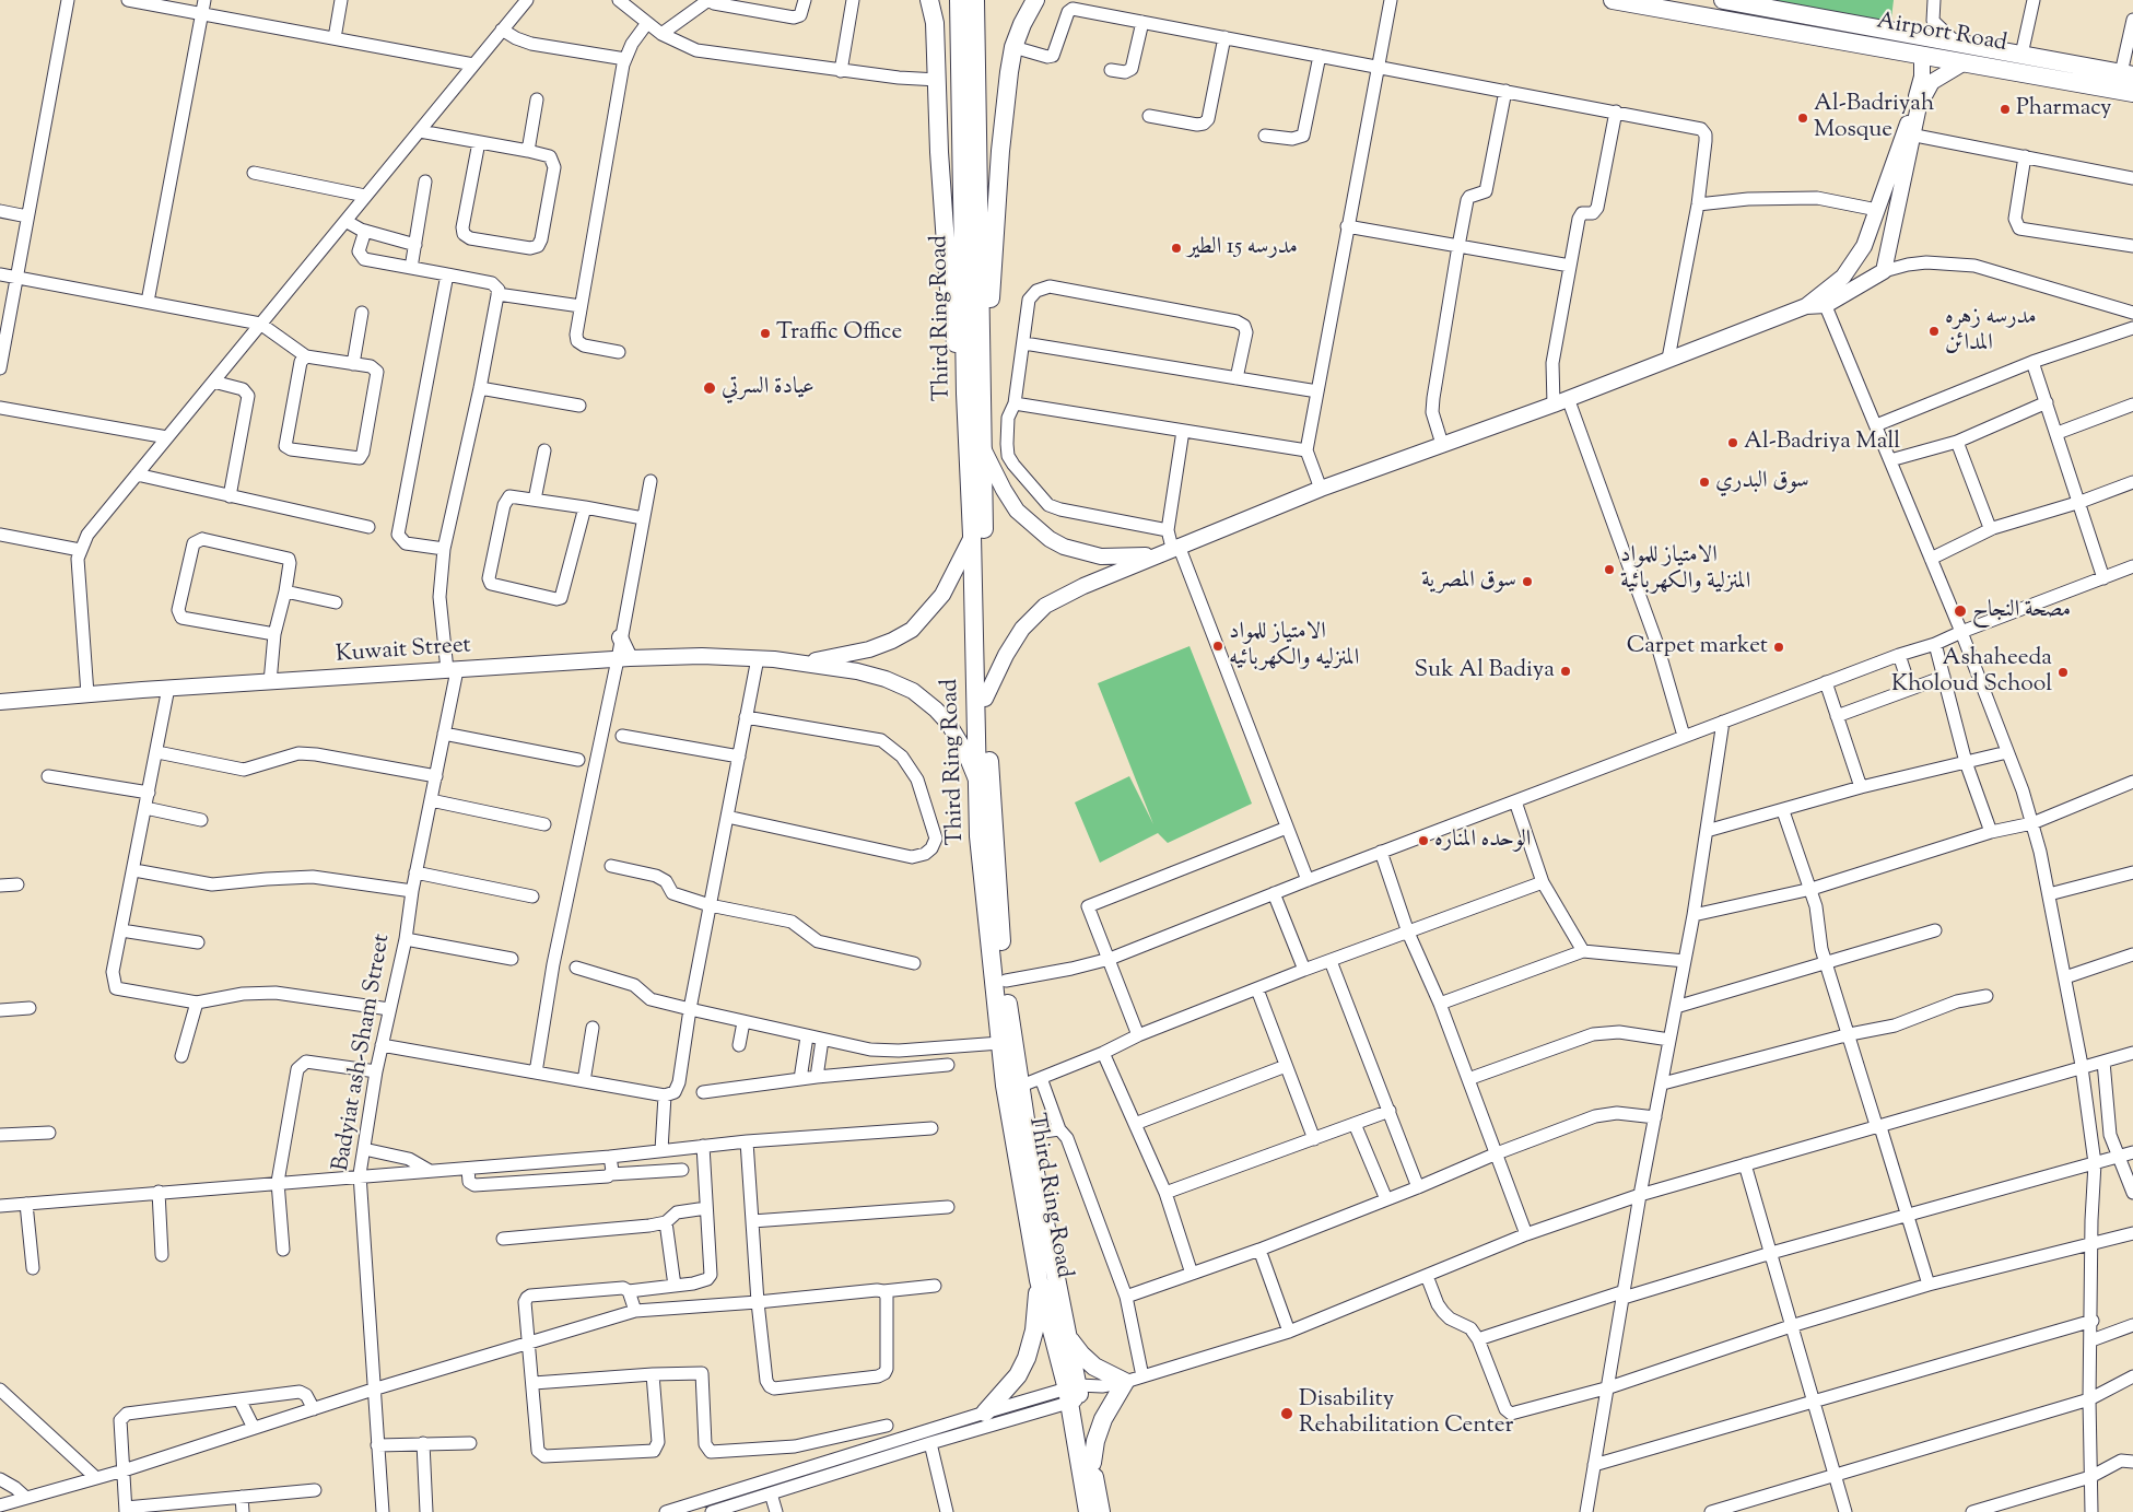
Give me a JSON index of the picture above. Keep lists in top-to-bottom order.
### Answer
{
  "streets": {
    "highway": ["Airport Road", "Third Ring Road"],
    "main road": ["Kuwait Street"],
    "street": ["Badyiat ash-Sham Street"]
  },
  "crossings": [
    ["Third Ring Road", "Kuwait Street"],
    ["Kuwait Street", "Badyiat ash-Sham Street"]
  ],
  "places": [
    "Pharmacy",
    "Al-Badriyah Mosque",
    "مدرسه 15 الطير",
    "مدرسه زهره المدائن",
    "Traffic Office",
    "عيادة السرتي",
    "Al-Badriya Mall",
    "سوق البدري",
    "الامتياز للمواد المنزلية والكهربائية",
    "سوق المصرية",
    "مصحة النجاح",
    "الامتياز للمواد المنزليه والكهربائيه",
    "Carpet market",
    "Suk Al Badiya",
    "Ashaheeda Kholoud School",
    "الوحده المناره",
    "Disability Rehabilitation Center"
  ]
}
